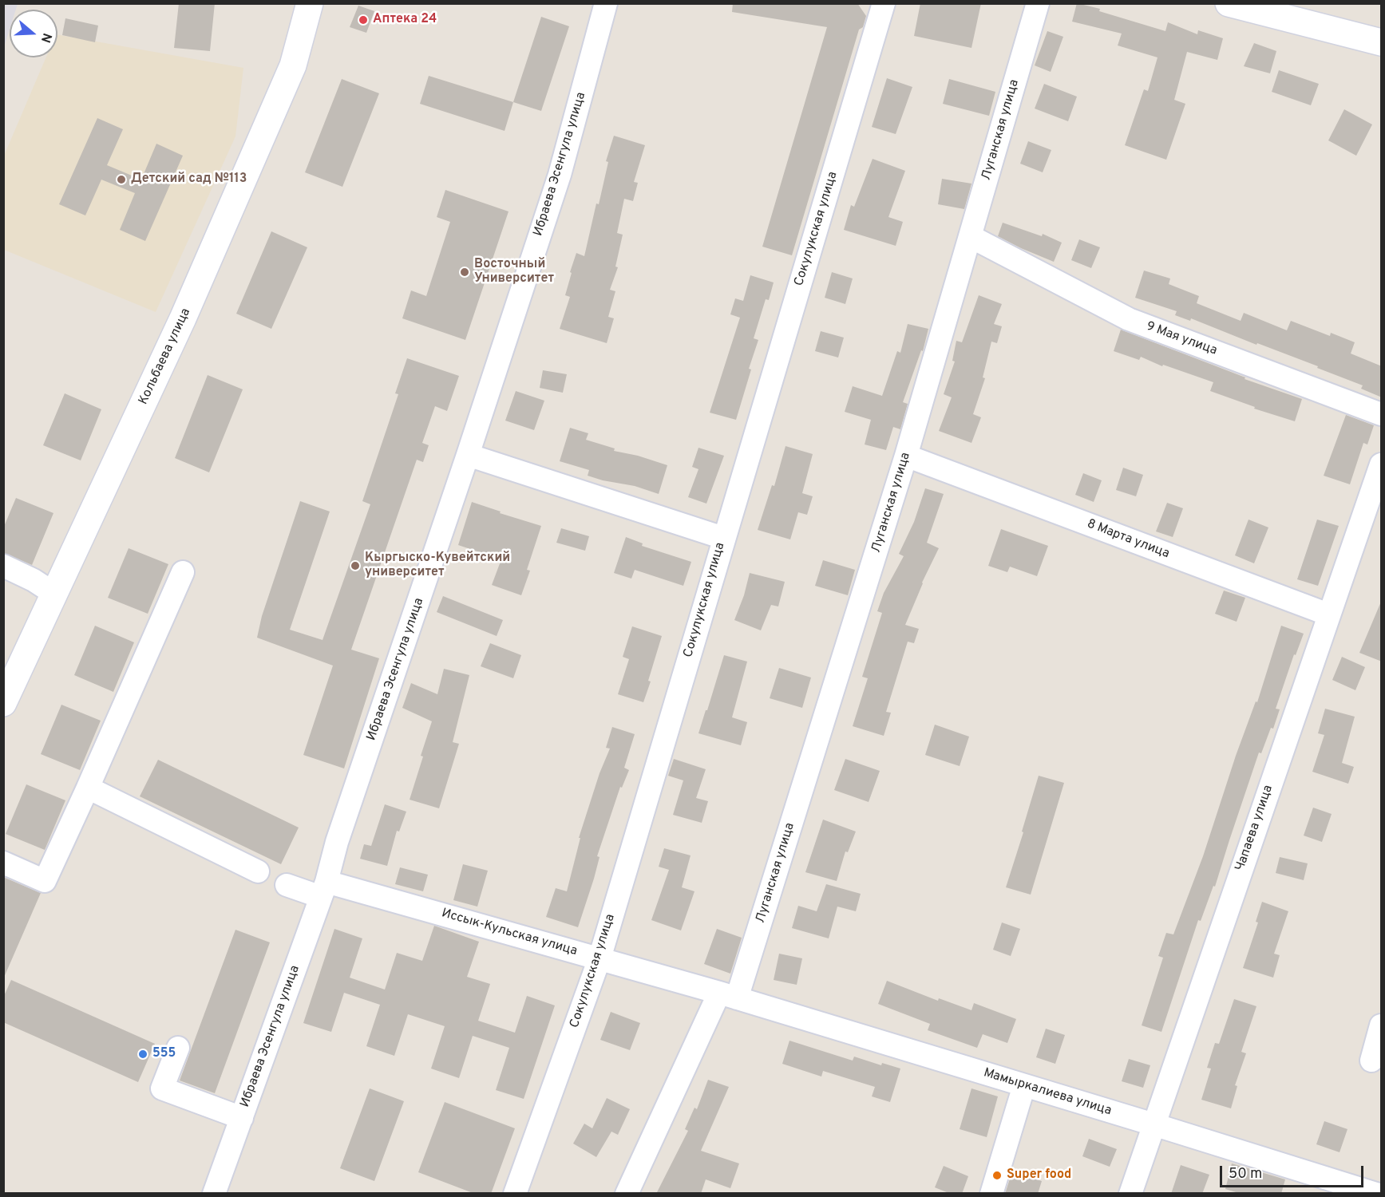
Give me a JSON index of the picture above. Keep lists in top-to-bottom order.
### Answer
{
  "streets": {
    "main road": ["Кольбаева улица"],
    "street": [
      "Луганская улица",
      "Ибраева Эсенгула улица",
      "Сокулукская улица",
      "9 Мая улица",
      "8 Марта улица",
      "Чапаева улица",
      "Иссык-Кульская улица",
      "Мамыркалиева улица"
    ]
  },
  "crossings": [
    ["Луганская улица", "9 Мая улица"],
    ["Луганская улица", "8 Марта улица"],
    ["Луганская улица", "Иссык-Кульская улица"],
    ["Луганская улица", "Мамыркалиева улица"],
    ["Ибраева Эсенгула улица", "Иссык-Кульская улица"],
    ["Сокулукская улица", "Иссык-Кульская улица"],
    ["8 Марта улица", "Чапаева улица"],
    ["Чапаева улица", "Мамыркалиева улица"],
    ["Иссык-Кульская улица", "Мамыркалиева улица"]
  ],
  "places": [
    "Аптека 24",
    "Детский сад №113",
    "Восточный Университет",
    "Кыргыско-Кувейтский университет",
    "555",
    "Super food"
  ],
  "scale_bar": "50 m",
  "north": "right"
}
